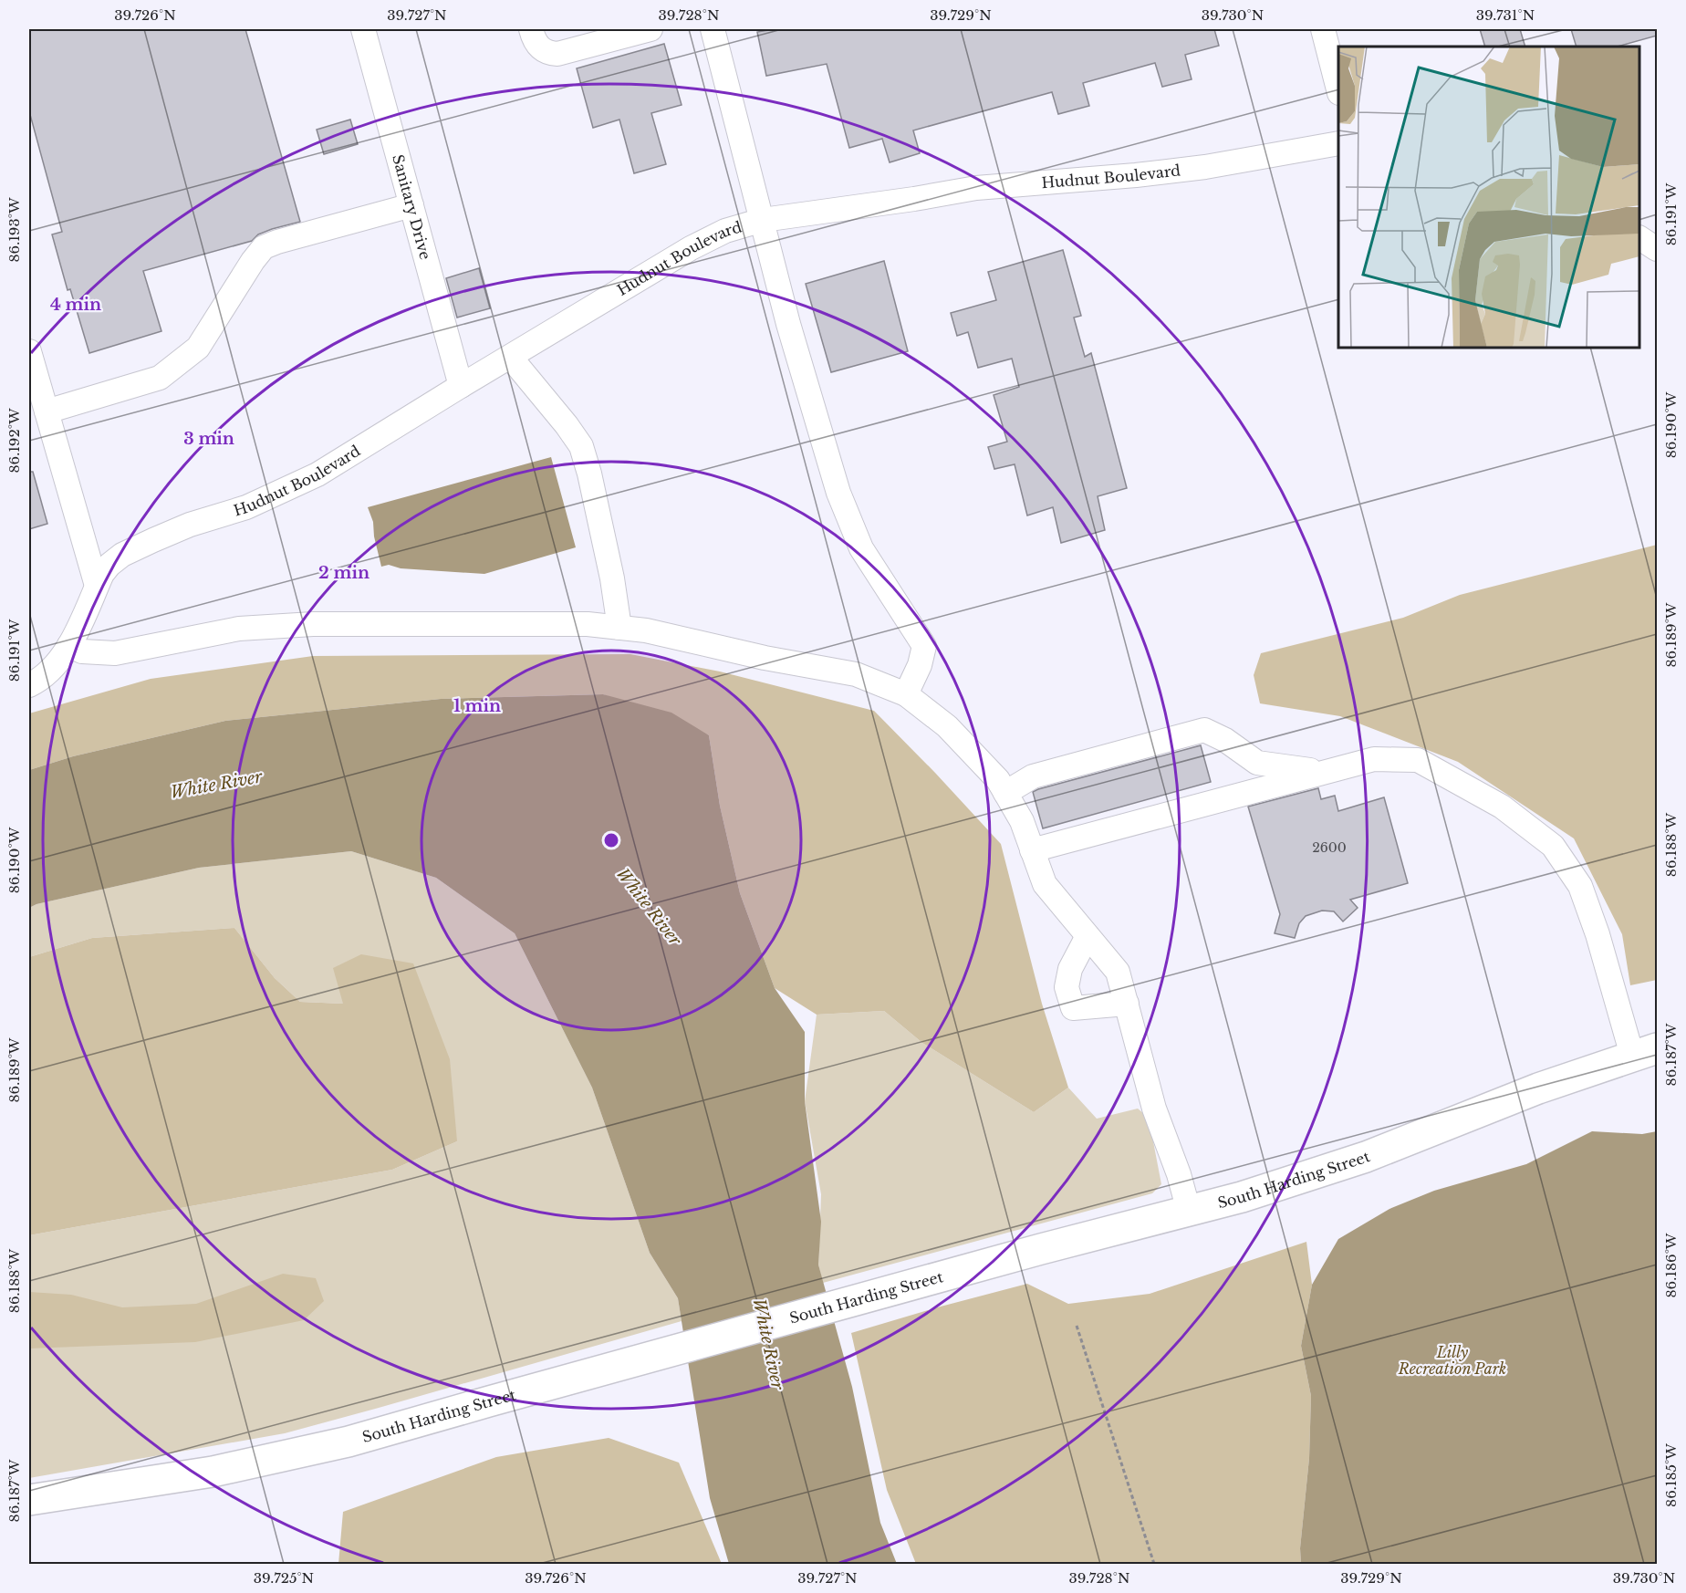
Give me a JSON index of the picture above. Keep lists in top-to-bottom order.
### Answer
{
  "streets": {
    "main road": ["South Harding Street"],
    "street": ["Hudnut Boulevard", "Sanitary Drive"]
  },
  "crossings": [
    ["Hudnut Boulevard", "Sanitary Drive"]
  ],
  "water": ["White River"],
  "parks": ["Lilly Recreation Park"],
  "house_numbers": ["2600"],
  "coordinates": [
    "39.726°N",
    "39.727°N",
    "39.728°N",
    "39.729°N",
    "39.730°N",
    "39.731°N",
    "86.191°W",
    "86.193°W",
    "86.190°W",
    "86.192°W",
    "86.189°W",
    "86.188°W",
    "86.187°W",
    "86.186°W",
    "86.185°W",
    "39.725°N"
  ],
  "rings": [
    "4 min",
    "3 min",
    "2 min",
    "1 min"
  ]
}
